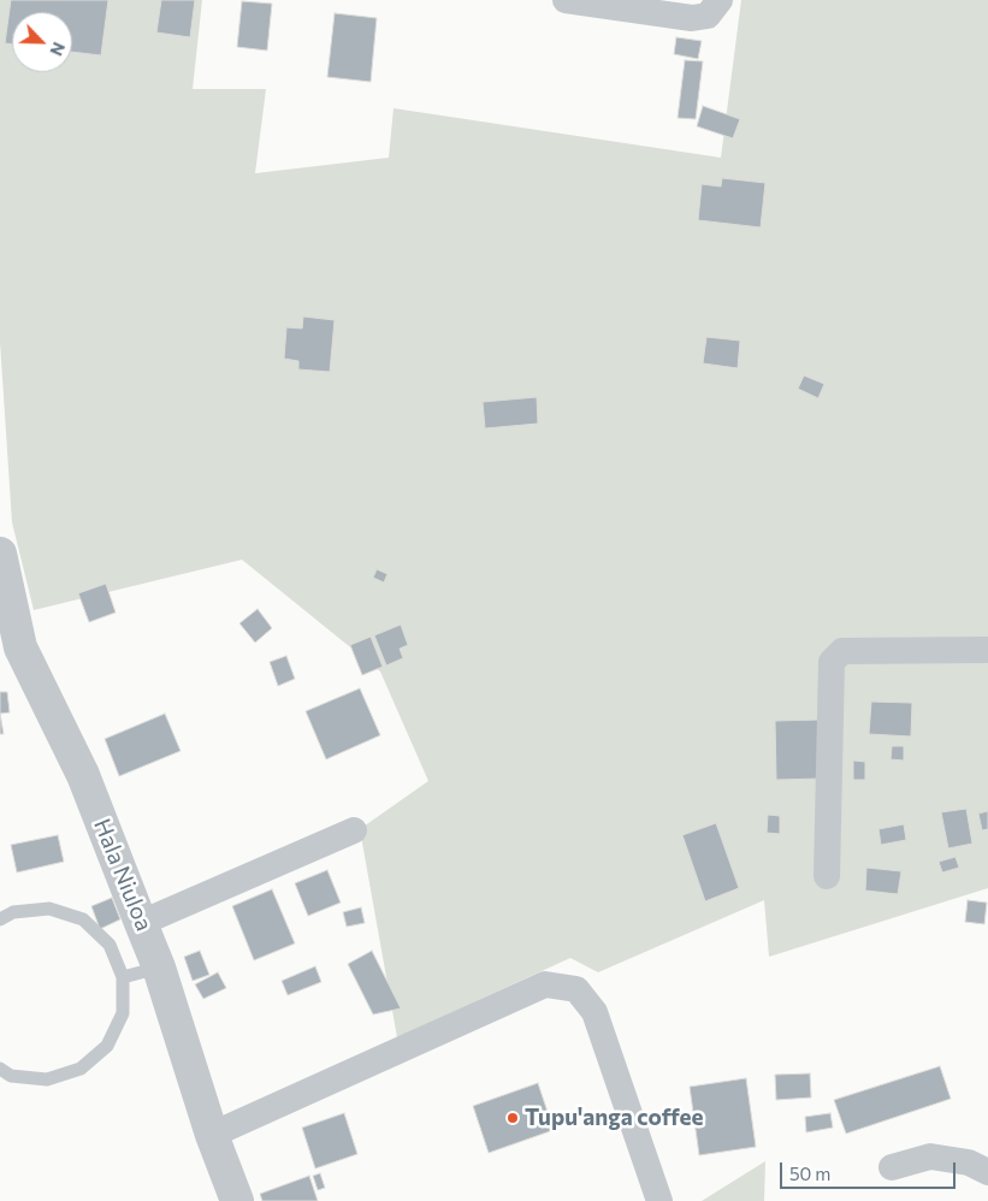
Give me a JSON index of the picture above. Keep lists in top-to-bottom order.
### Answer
{
  "streets": {
    "street": ["Hala Niuloa"]
  },
  "places": ["Tupu'anga coffee"],
  "scale_bar": "50 m",
  "north": "bottom right"
}
